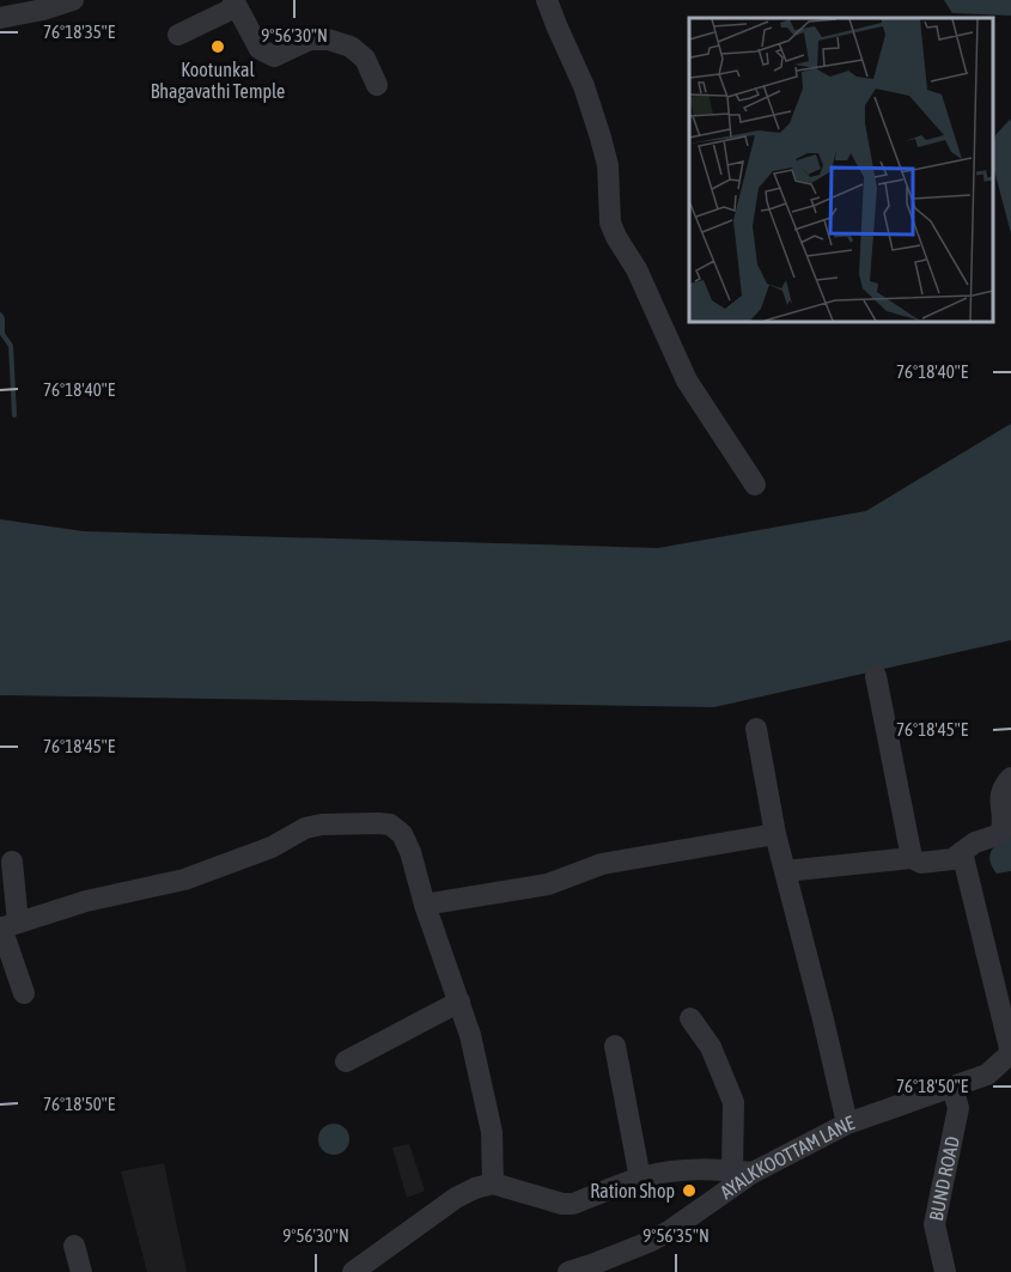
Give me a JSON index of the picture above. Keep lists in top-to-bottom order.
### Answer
{
  "streets": {
    "street": ["AYALKKOOTTAM LANE", "BUND ROAD"]
  },
  "crossings": [
    ["AYALKKOOTTAM LANE", "BUND ROAD"]
  ],
  "places": ["Kootunkal Bhagavathi Temple", "Ration Shop"],
  "coordinates": [
    "76°18'35\"E",
    "9°56'30\"N",
    "76°18'40\"E",
    "76°18'45\"E",
    "76°18'50\"E",
    "9°56'35\"N"
  ]
}
